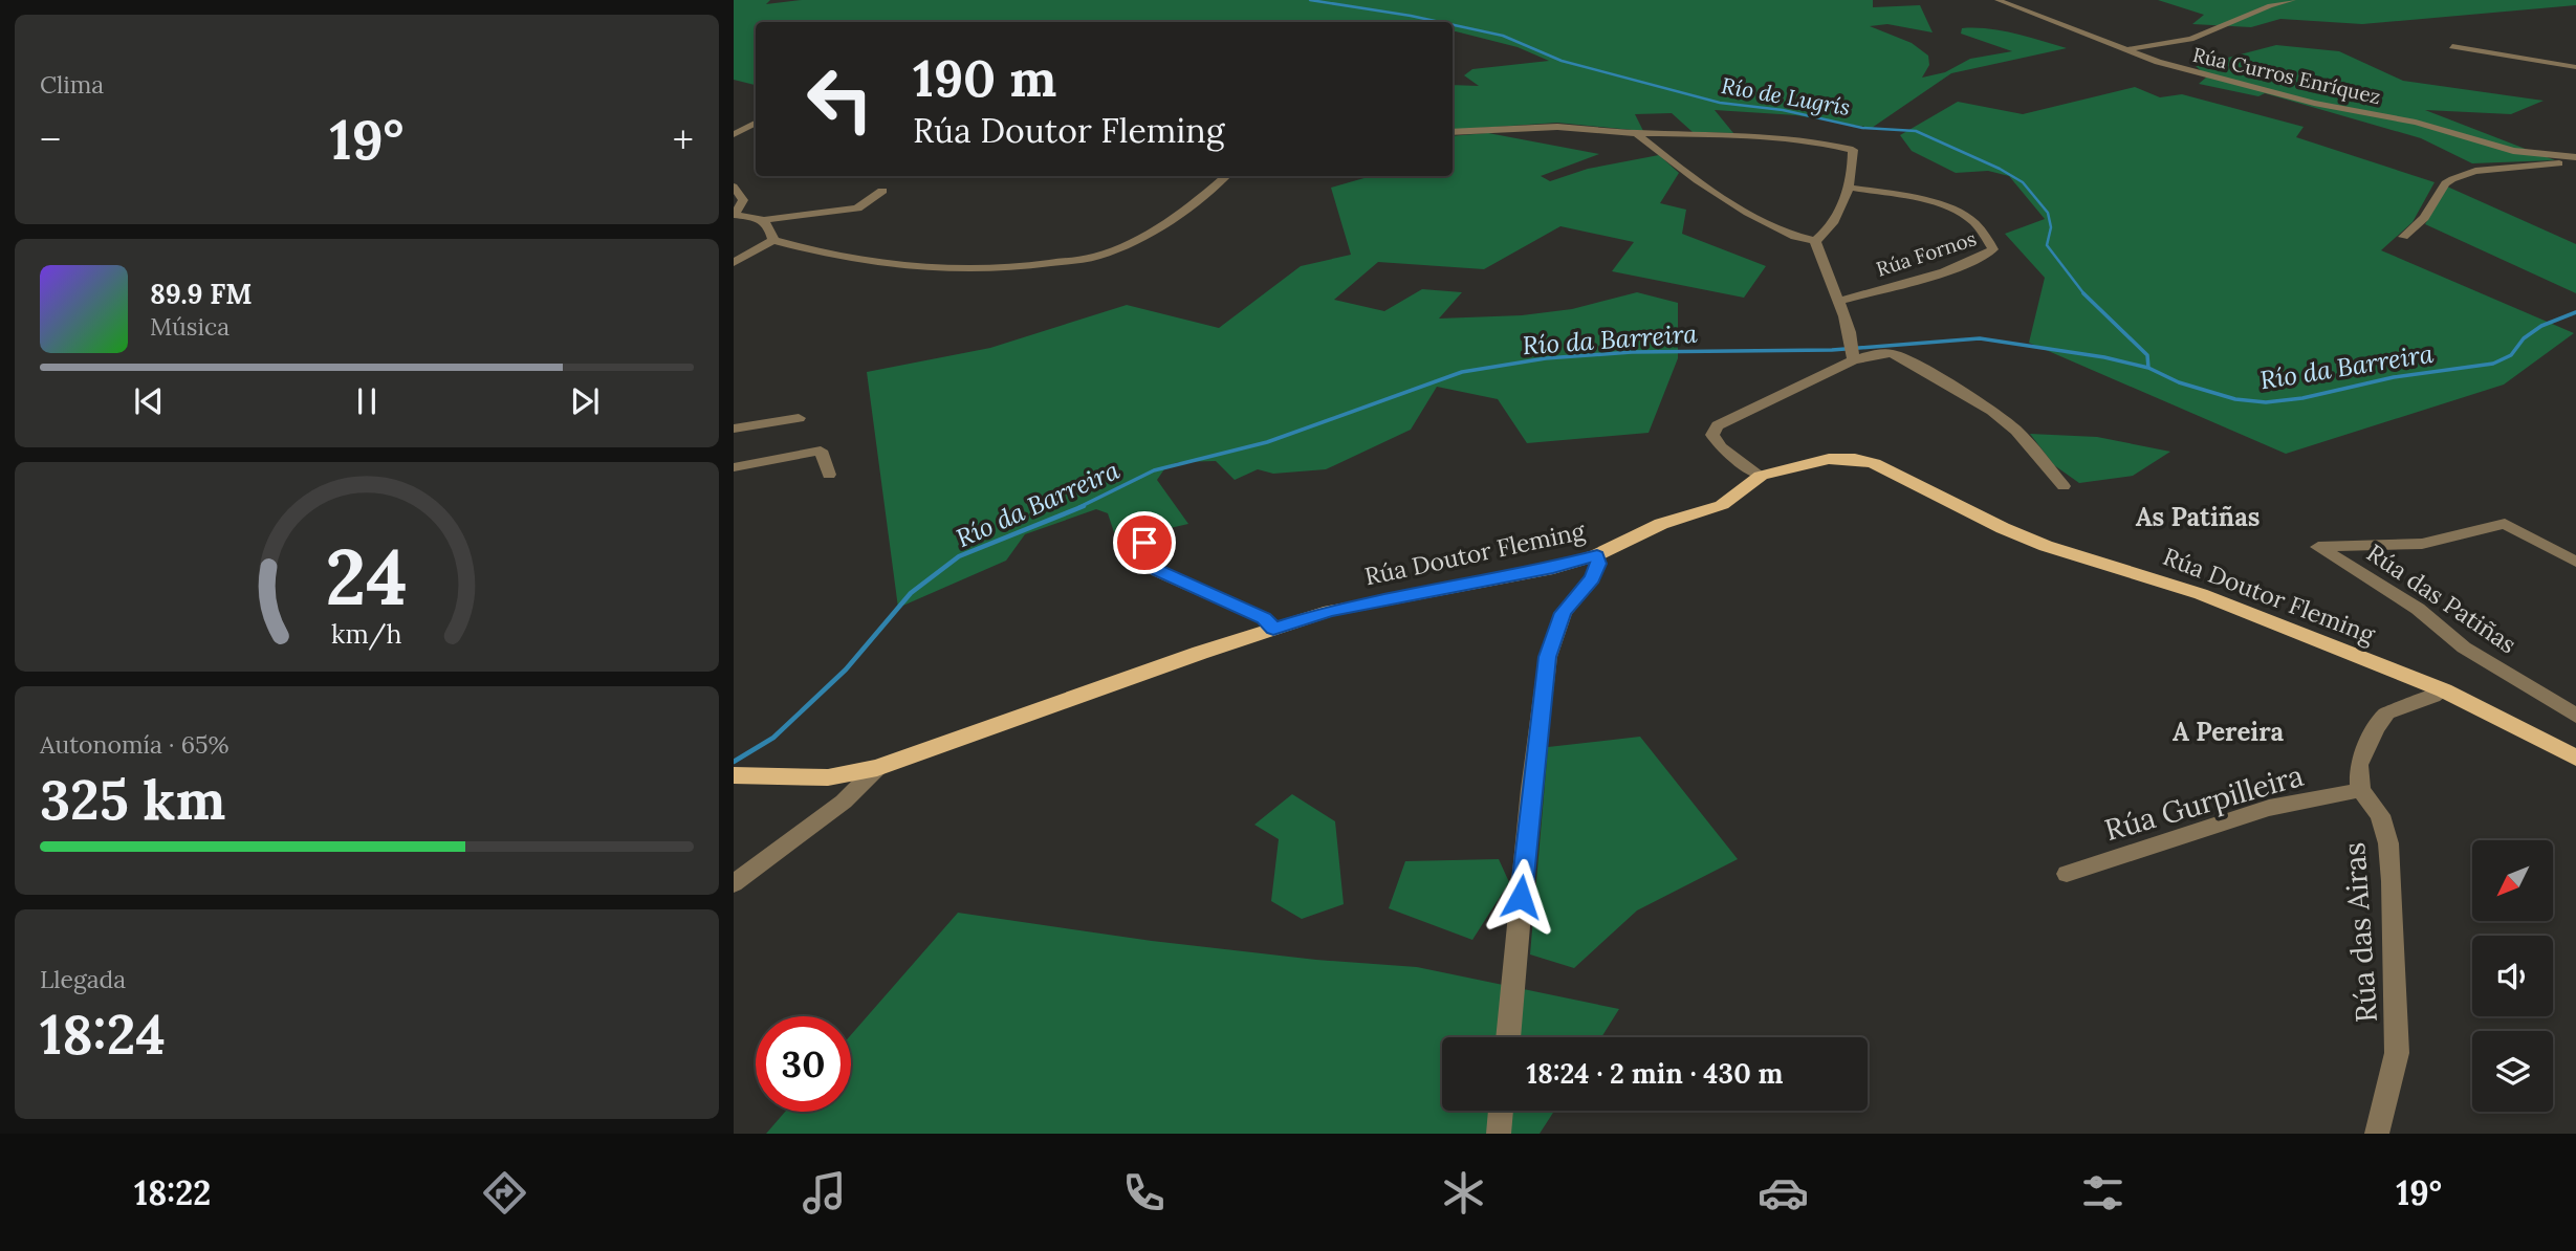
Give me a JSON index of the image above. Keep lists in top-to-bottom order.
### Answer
{
  "streets": {
    "main road": ["Rúa Doutor Fleming"],
    "street": [
      "Rúa Curros Enríquez",
      "Rúa Fornos",
      "Rúa das Patiñas",
      "Rúa Gurpilleira",
      "Rúa das Airas"
    ]
  },
  "crossings": [
    ["Rúa Gurpilleira", "Rúa das Airas"]
  ],
  "districts": ["As Patiñas", "A Pereira"],
  "water": ["Río de Lugrís", "Río da Barreira"],
  "north": "bottom left",
  "page": {
    "tile": [
      "Clima",
      ["Autonomía · 65%", "325 km"],
      ["Llegada", "18:24"]
    ],
    "turn": ["190 m", "Rúa Doutor Fleming"],
    "heat": ["−", "19°", "+"],
    "song": ["89.9 FM", "Música"],
    "limit": "30",
    "trip": "18:24 · 2 min · 430 m",
    "tabs": ["18:22", "19°"],
    "gauge": ["24", "km/h"]
  }
}
